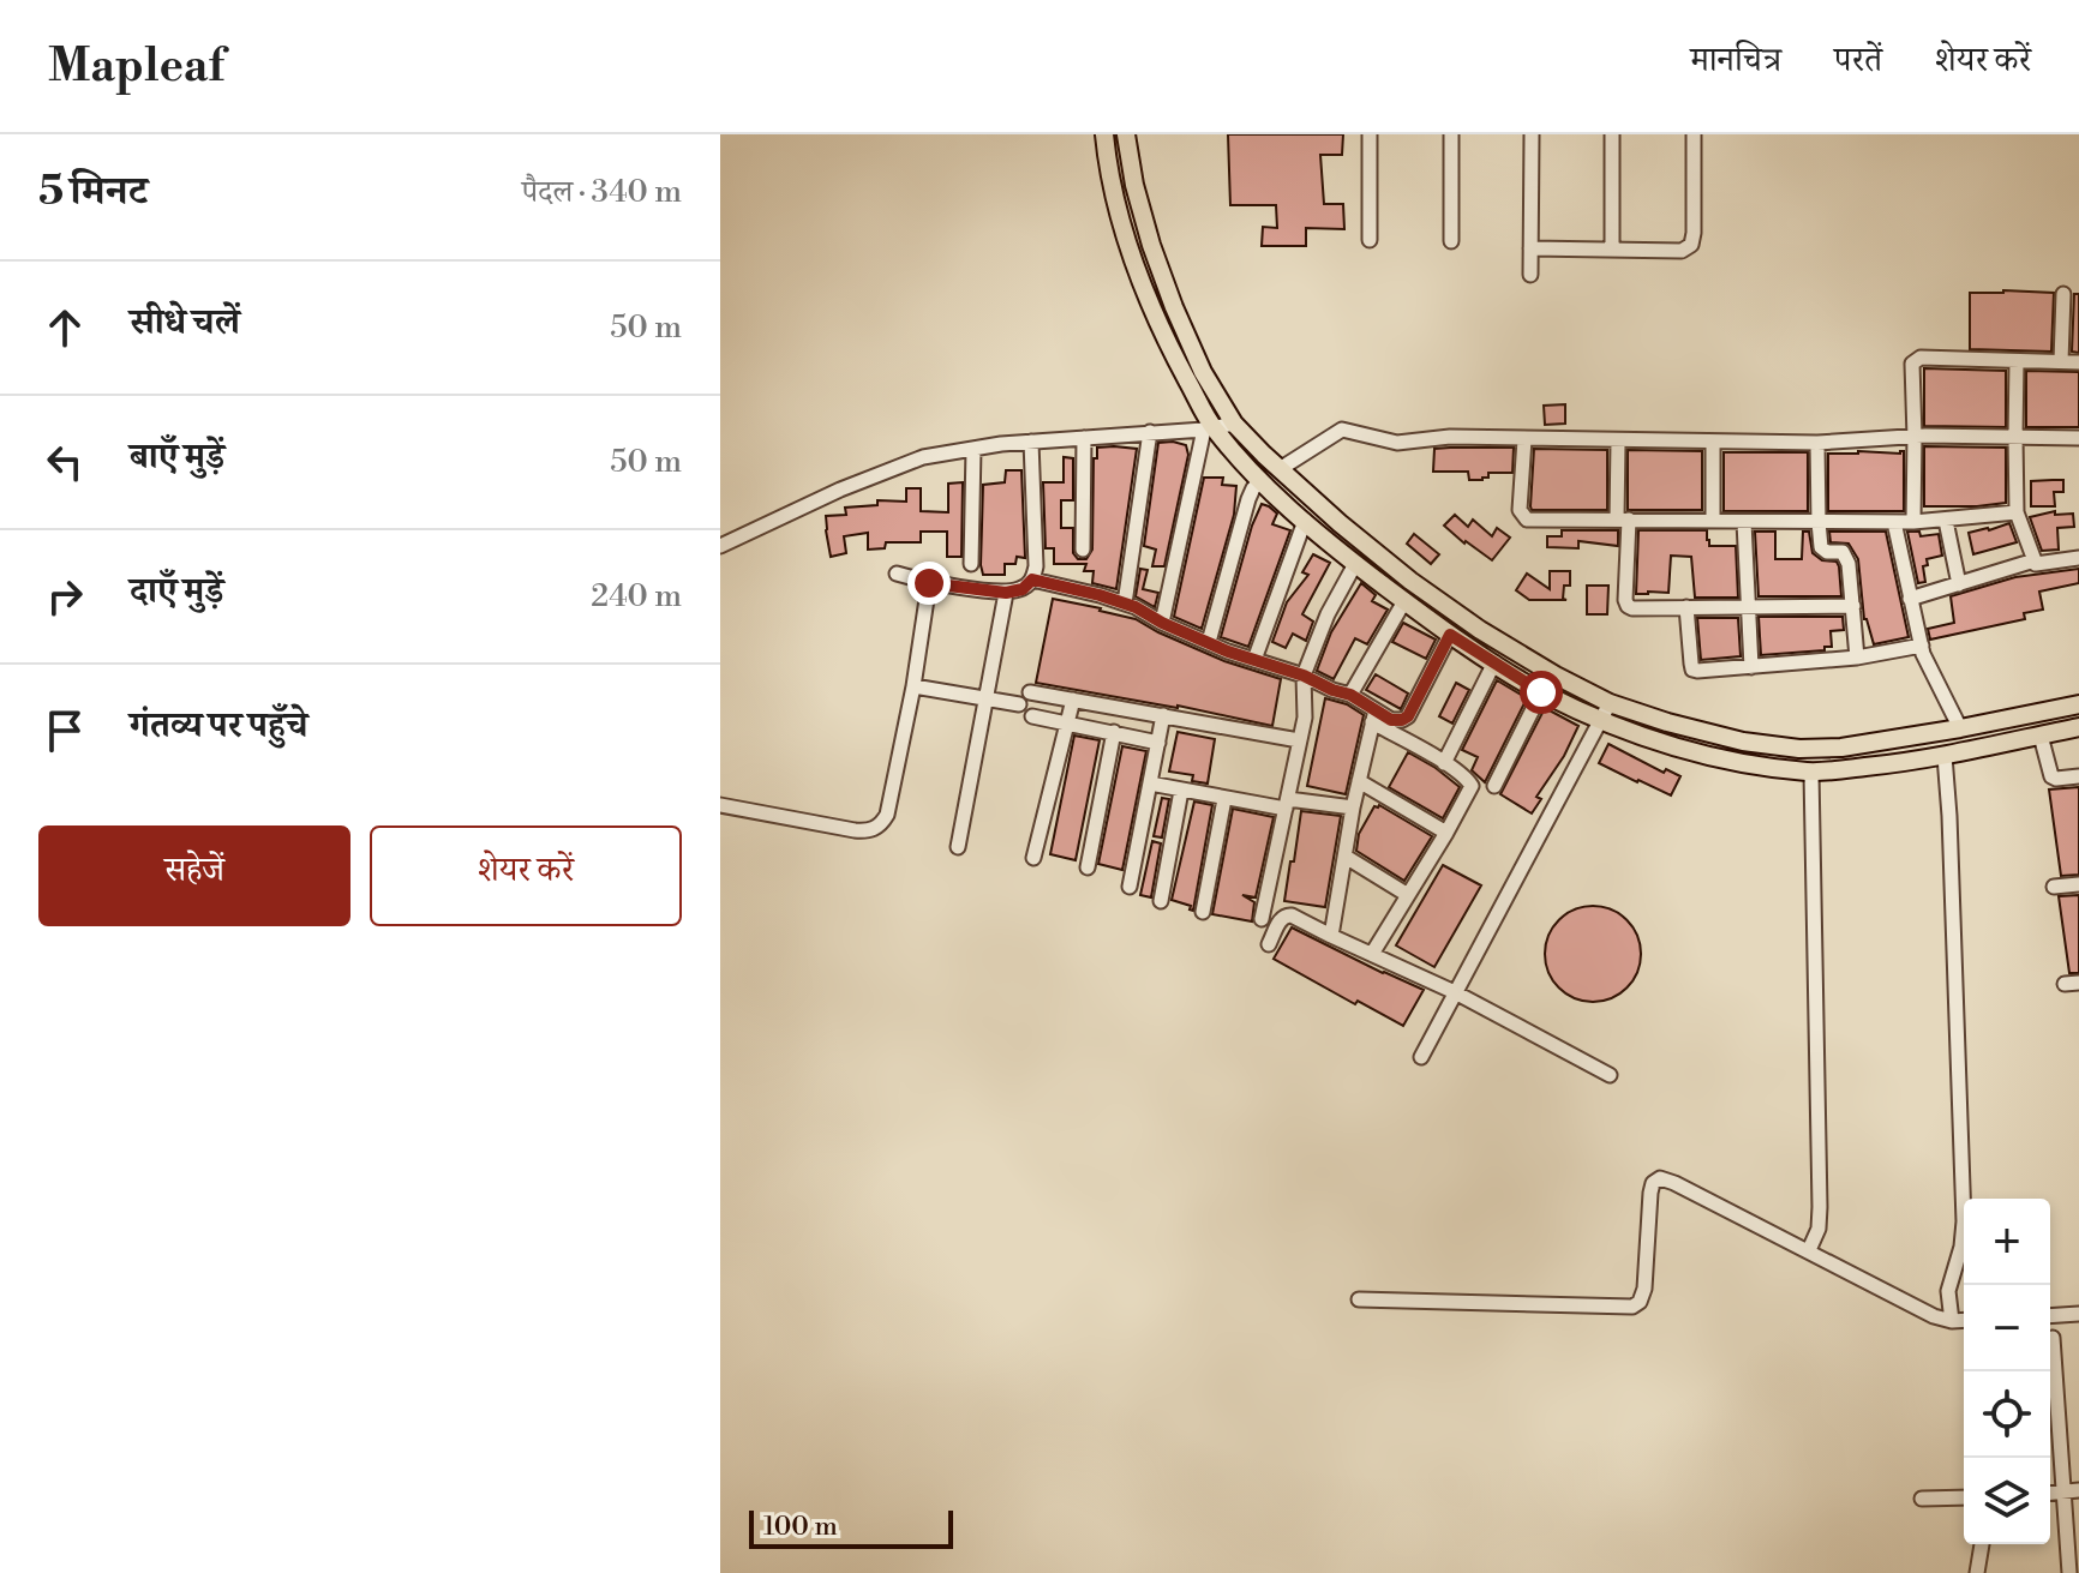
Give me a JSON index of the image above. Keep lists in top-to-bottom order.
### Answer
{
  "scale_bar": "100 m",
  "page": {
    "header": "Mapleaf",
    "nav": ["मानचित्र", "परतें", "शेयर करें"],
    "heading": ["5 मिनट", "पैदल · 340 m"],
    "list": [
      ["सीधे चलें", "50 m"],
      ["बाएँ मुड़ें", "50 m"],
      ["दाएँ मुड़ें", "240 m"],
      "गंतव्य पर पहुँचे"
    ],
    "buttons": ["सहेजें", "शेयर करें"],
    "map_buttons": ["+", "−"],
    "scale": "100 m"
  }
}
